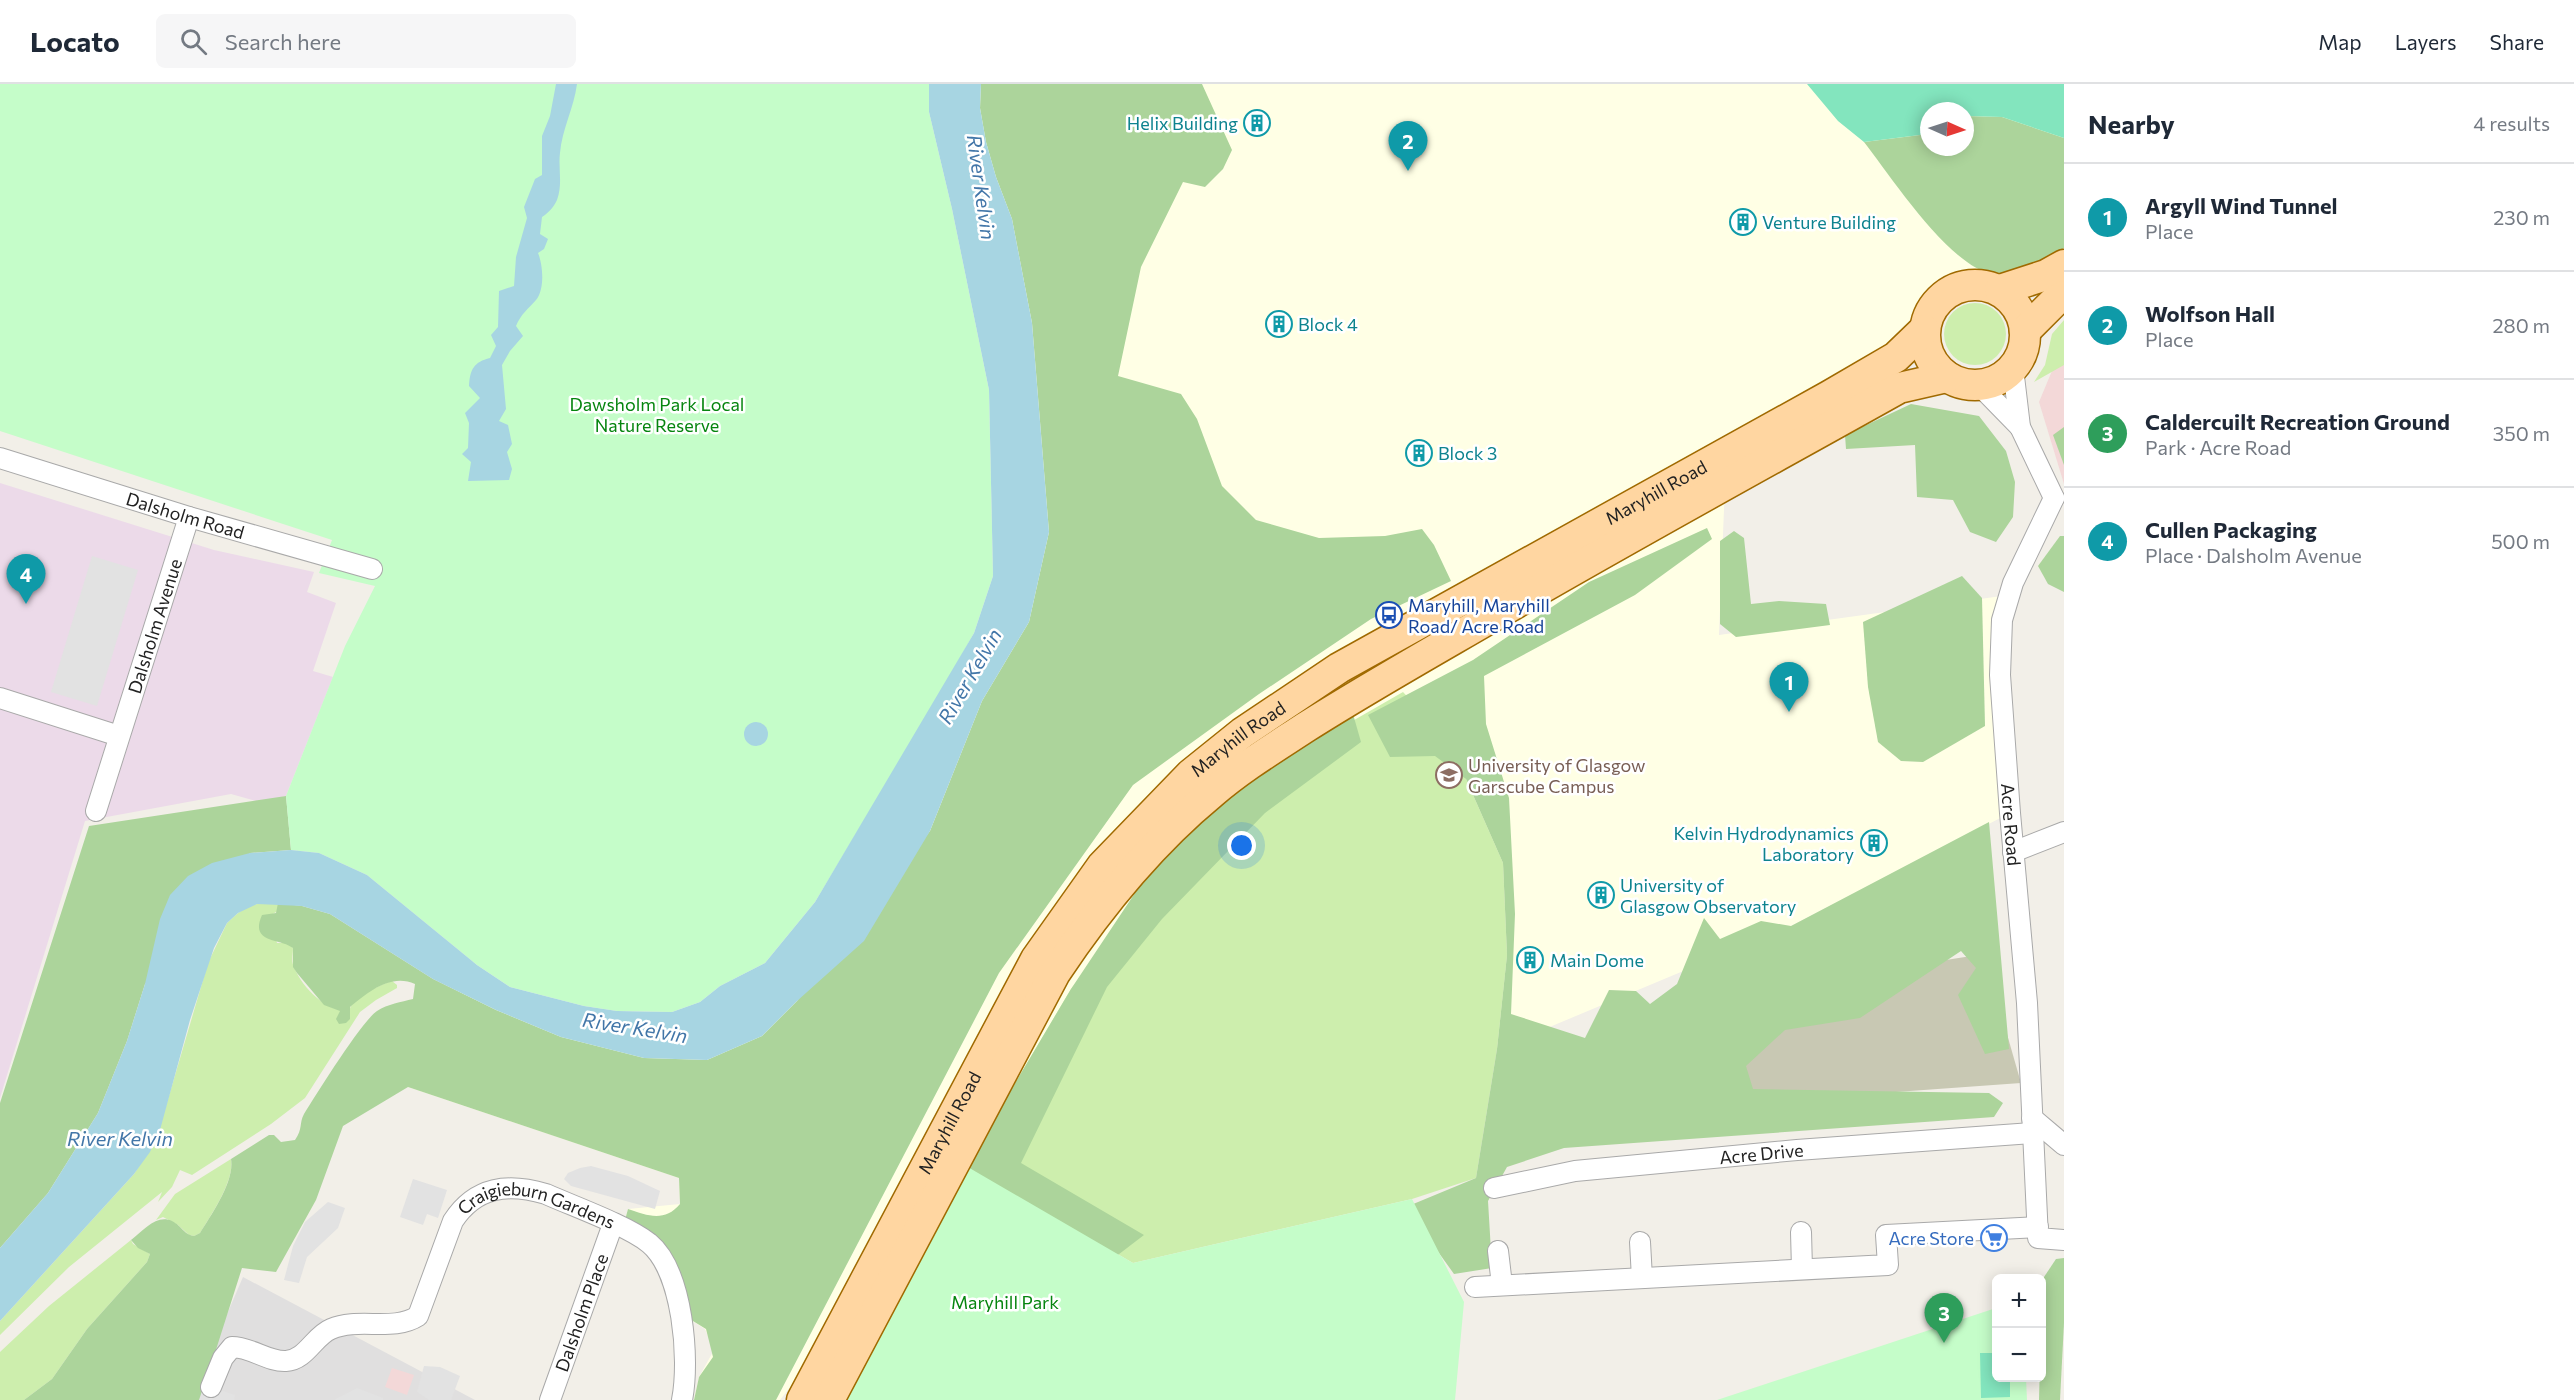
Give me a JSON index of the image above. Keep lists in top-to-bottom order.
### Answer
{
  "streets": {
    "main road": ["Maryhill Road"],
    "street": [
      "Dalsholm Road",
      "Dalsholm Avenue",
      "Acre Road",
      "Acre Drive",
      "Craigieburn Gardens",
      "Dalsholm Place"
    ]
  },
  "crossings": [
    ["Maryhill Road", "Acre Road"],
    ["Dalsholm Road", "Dalsholm Avenue"],
    ["Acre Road", "Acre Drive"],
    ["Craigieburn Gardens", "Dalsholm Place"]
  ],
  "water": ["River Kelvin"],
  "parks": ["Dawsholm Park Local Nature Reserve", "Maryhill Park"],
  "places": {
    "building": [
      "Helix Building",
      "Venture Building",
      "Block 4",
      "Block 3",
      "Kelvin Hydrodynamics Laboratory",
      "University of Glasgow Observatory",
      "Main Dome"
    ],
    "bus stop": ["Maryhill, Maryhill Road/ Acre Road"],
    "school or university": ["University of Glasgow Garscube Campus"],
    "supermarket": ["Acre Store"]
  },
  "north": "right",
  "page": {
    "header": "Locato",
    "search": "Search here",
    "nav": ["Map", "Layers", "Share"],
    "heading": ["Nearby", "4 results"],
    "pins": [
      "2",
      "4",
      "1",
      "3"
    ],
    "list": [
      {
        "mark": "1",
        "name": "Argyll Wind Tunnel",
        "note": "Place",
        "value": "230 m"
      },
      {
        "mark": "2",
        "name": "Wolfson Hall",
        "note": "Place",
        "value": "280 m"
      },
      {
        "mark": "3",
        "name": "Caldercuilt Recreation Ground",
        "note": "Park · Acre Road",
        "value": "350 m"
      },
      {
        "mark": "4",
        "name": "Cullen Packaging",
        "note": "Place · Dalsholm Avenue",
        "value": "500 m"
      }
    ],
    "map_buttons": ["+", "−"]
  }
}
